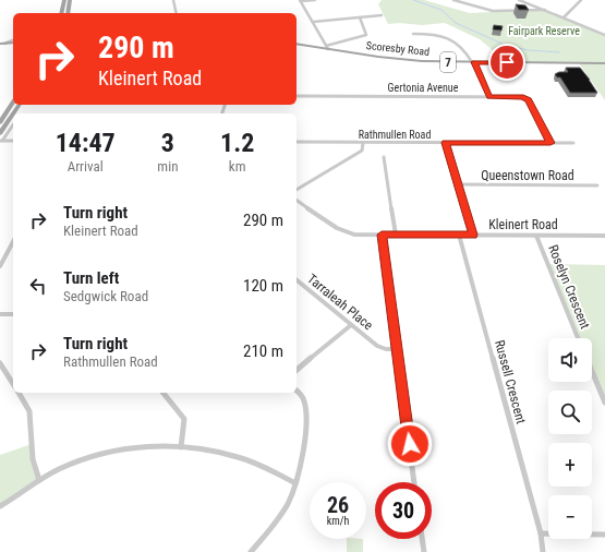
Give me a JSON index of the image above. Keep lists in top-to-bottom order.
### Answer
{
  "streets": {
    "main road": ["Scoresby Road", "7"],
    "street": [
      "Gertonia Avenue",
      "Rathmullen Road",
      "Queenstown Road",
      "Kleinert Road",
      "Roselyn Crescent",
      "Tarraleah Place",
      "Russell Crescent"
    ]
  },
  "crossings": [
    ["Gertonia Avenue", "Rathmullen Road"],
    ["Kleinert Road", "Roselyn Crescent"],
    ["Kleinert Road", "Russell Crescent"]
  ],
  "parks": ["Fairpark Reserve"],
  "page": {
    "turn": ["290 m", "Kleinert Road"],
    "eta": [
      "14:47",
      "Arrival",
      "3",
      "min",
      "1.2",
      "km"
    ],
    "list": [
      {
        "name": "Turn right",
        "note": "Kleinert Road",
        "value": "290 m"
      },
      {
        "name": "Turn left",
        "note": "Sedgwick Road",
        "value": "120 m"
      },
      {
        "name": "Turn right",
        "note": "Rathmullen Road",
        "value": "210 m"
      }
    ],
    "map_buttons": ["+", "−"],
    "speed": "26 km/h",
    "limit": "30"
  }
}
